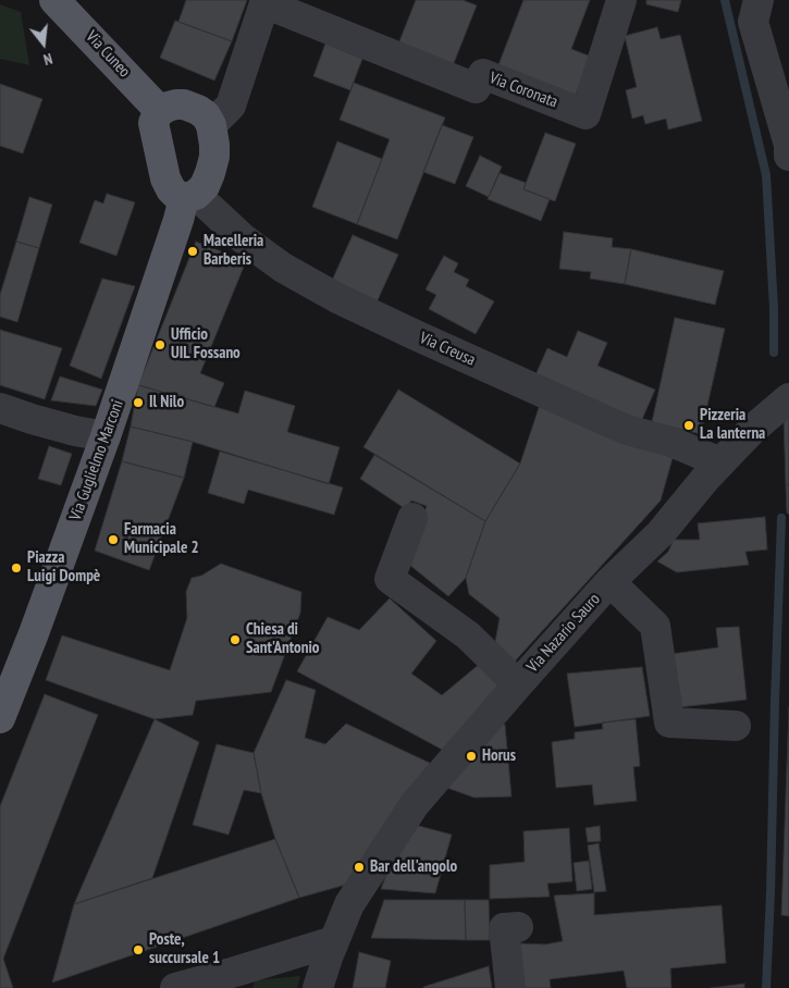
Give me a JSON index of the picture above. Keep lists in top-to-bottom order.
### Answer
{
  "streets": {
    "main road": ["Via Cuneo", "Via Guglielmo Marconi"],
    "street": ["Via Coronata", "Via Creusa", "Via Nazario Sauro"]
  },
  "crossings": [
    ["Via Cuneo", "Via Coronata"],
    ["Via Cuneo", "Via Creusa"],
    ["Via Cuneo", "Via Guglielmo Marconi"],
    ["Via Coronata", "Via Creusa"],
    ["Via Coronata", "Via Guglielmo Marconi"],
    ["Via Creusa", "Via Guglielmo Marconi"],
    ["Via Creusa", "Via Nazario Sauro"]
  ],
  "places": [
    "Macelleria Barberis",
    "Ufficio UIL Fossano",
    "Il Nilo",
    "Pizzeria La lanterna",
    "Farmacia Municipale 2",
    "Piazza Luigi Dompè",
    "Chiesa di Sant'Antonio",
    "Horus",
    "Bar dell'angolo",
    "Poste, succursale 1"
  ],
  "north": "bottom"
}
